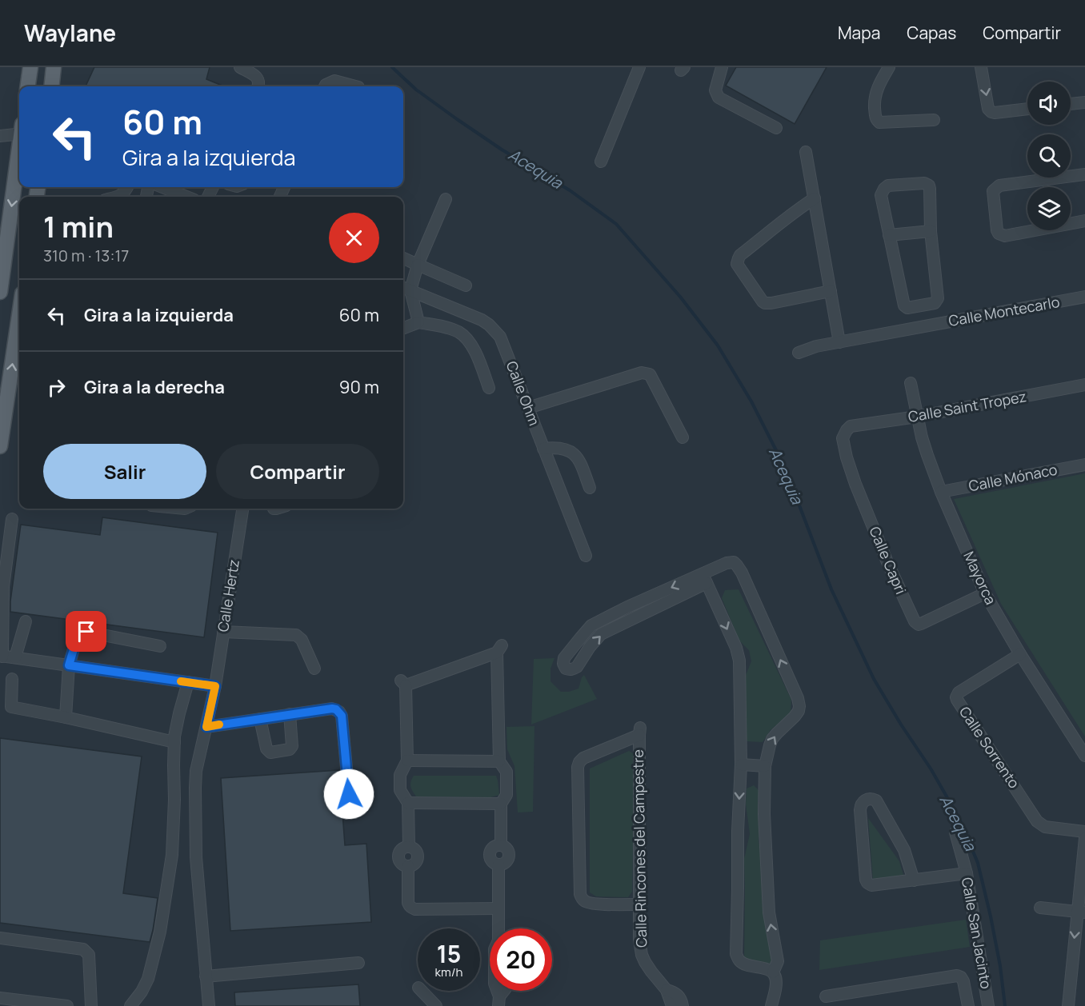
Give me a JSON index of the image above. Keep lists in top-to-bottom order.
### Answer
{
  "streets": {
    "street": [
      "Calle Montecarlo",
      "Calle Ohm",
      "Calle Saint Tropez",
      "Calle Mónaco",
      "Calle Capri",
      "Mayorca",
      "Calle Hertz",
      "Calle Sorrento",
      "Calle Rincones del Campestre",
      "Calle San Jacinto"
    ]
  },
  "crossings": [
    ["Calle Saint Tropez", "Calle Capri"],
    ["Calle Saint Tropez", "Mayorca"],
    ["Calle Mónaco", "Mayorca"],
    ["Calle Capri", "Mayorca"],
    ["Mayorca", "Calle Sorrento"]
  ],
  "water": ["Acequia"],
  "page": {
    "header": "Waylane",
    "nav": ["Mapa", "Capas", "Compartir"],
    "turn": ["60 m", "Gira a la izquierda"],
    "heading": ["1 min", "310 m · 13:17"],
    "list": [
      {
        "name": "Gira a la izquierda",
        "value": "60 m"
      },
      {
        "name": "Gira a la derecha",
        "value": "90 m"
      }
    ],
    "buttons": ["Salir", "Compartir"],
    "speed": "15 km/h",
    "limit": "20"
  }
}
